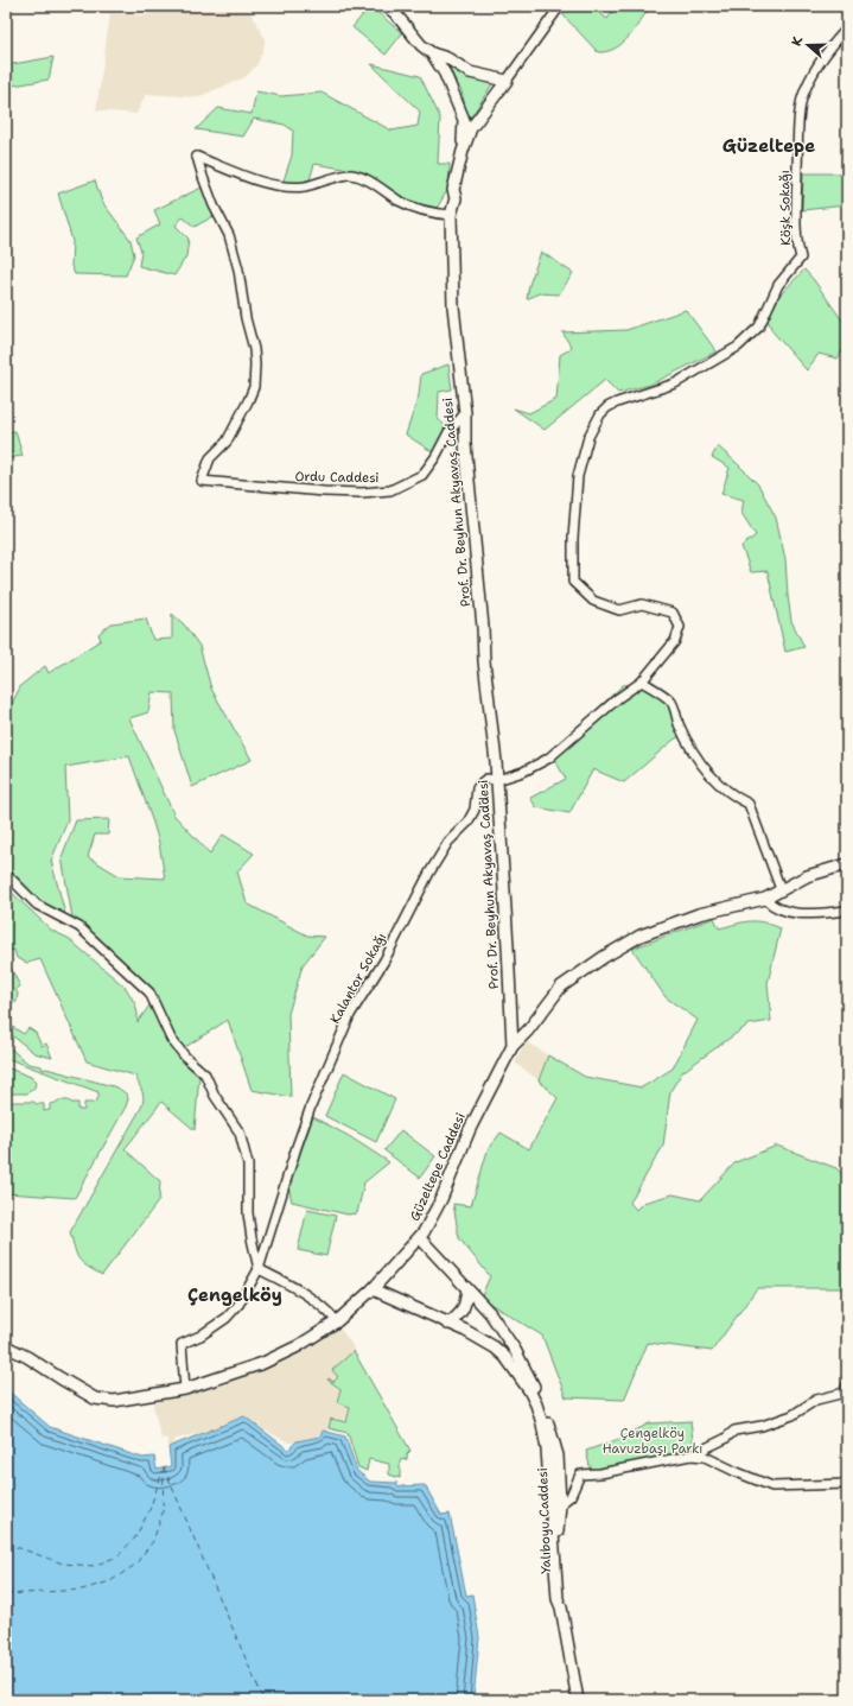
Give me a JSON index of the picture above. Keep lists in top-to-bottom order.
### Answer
{
  "streets": {
    "main road": ["Prof. Dr. Beyhun Akyavaş Caddesi", "Güzeltepe Caddesi", "Yalıboyu Caddesi"],
    "street": ["Köşk Sokağı", "Ordu Caddesi", "Kalantor Sokağı"]
  },
  "crossings": [
    ["Ordu Caddesi", "Prof. Dr. Beyhun Akyavaş Caddesi"],
    ["Prof. Dr. Beyhun Akyavaş Caddesi", "Kalantor Sokağı"],
    ["Prof. Dr. Beyhun Akyavaş Caddesi", "Güzeltepe Caddesi"],
    ["Güzeltepe Caddesi", "Yalıboyu Caddesi"]
  ],
  "districts": ["Güzeltepe", "Çengelköy"],
  "parks": ["Çengelköy Havuzbaşı Parkı"],
  "north": "left"
}
